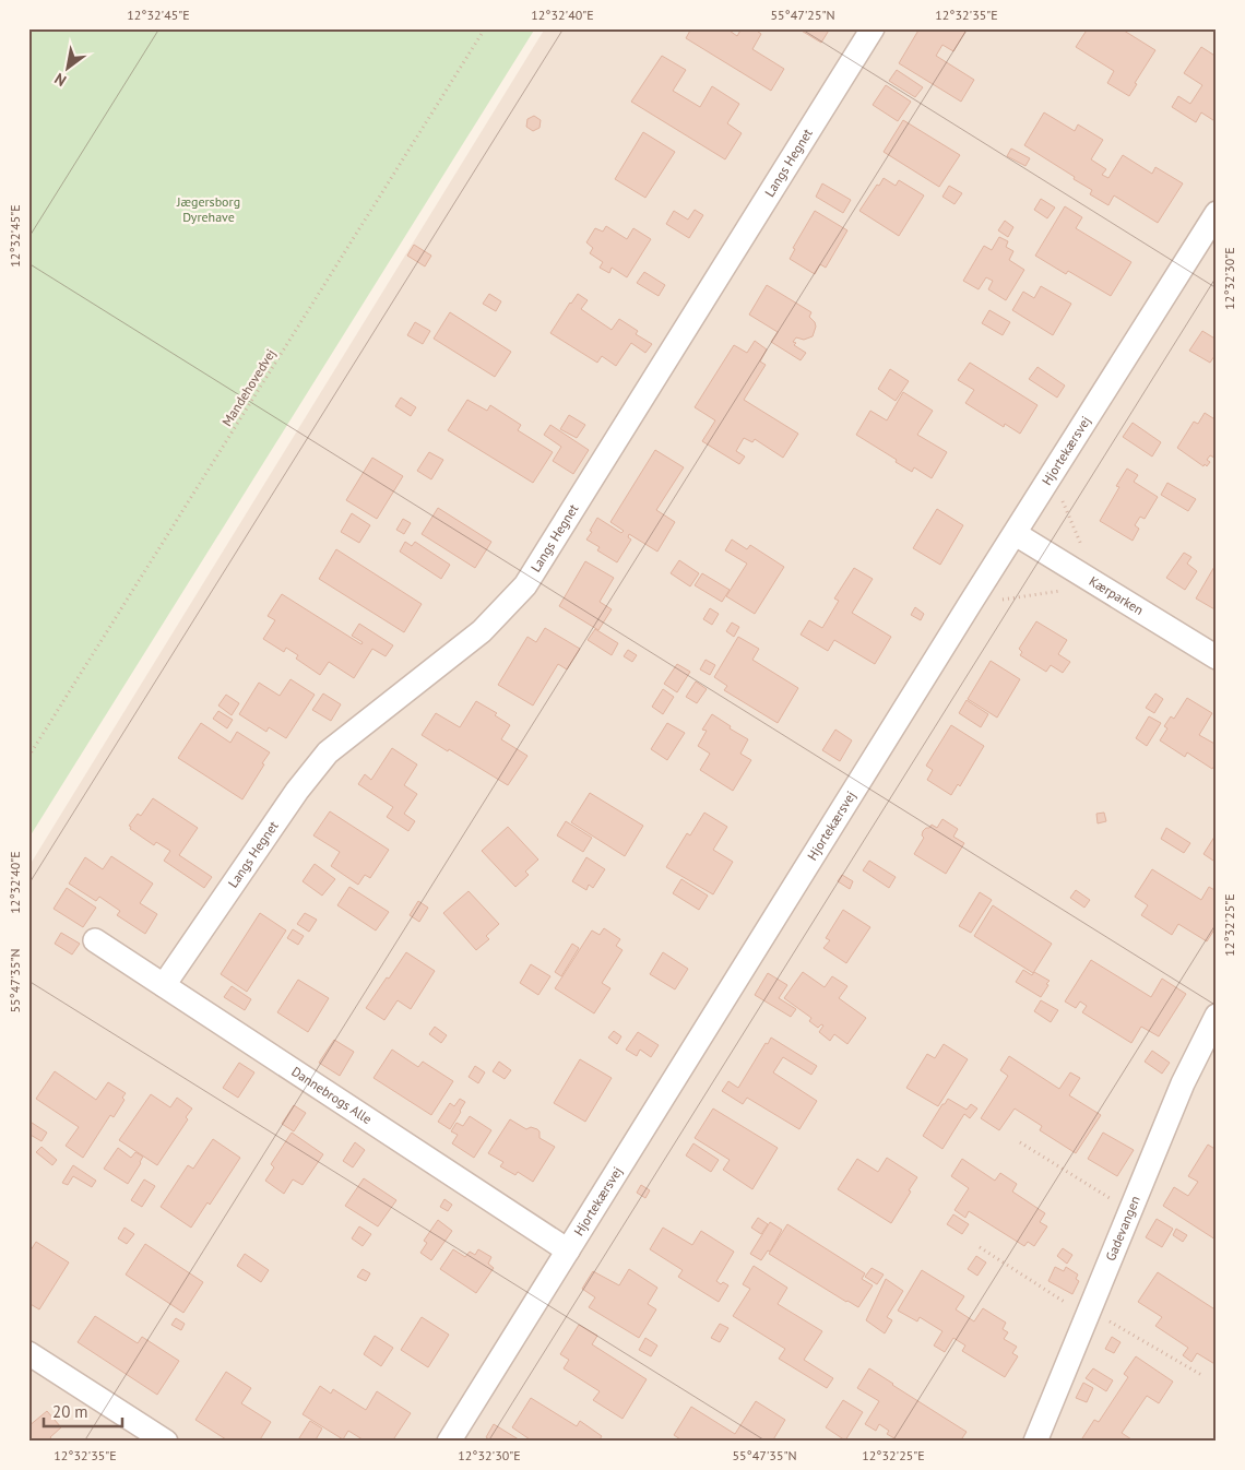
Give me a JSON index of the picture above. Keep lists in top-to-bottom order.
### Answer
{
  "streets": {
    "street": [
      "Langs Hegnet",
      "Hjortekærsvej",
      "Kærparken",
      "Dannebrogs Alle",
      "Gadevangen"
    ],
    "path": ["Mandehovedvej"]
  },
  "crossings": [
    ["Langs Hegnet", "Dannebrogs Alle"],
    ["Hjortekærsvej", "Kærparken"],
    ["Hjortekærsvej", "Dannebrogs Alle"]
  ],
  "parks": ["Jægersborg Dyrehave"],
  "scale_bar": "20 m",
  "north": "bottom left",
  "coordinates": [
    "12°32'45\"E",
    "12°32'40\"E",
    "55°47'25\"N",
    "12°32'35\"E",
    "12°32'30\"E",
    "12°32'25\"E",
    "55°47'35\"N"
  ]
}
